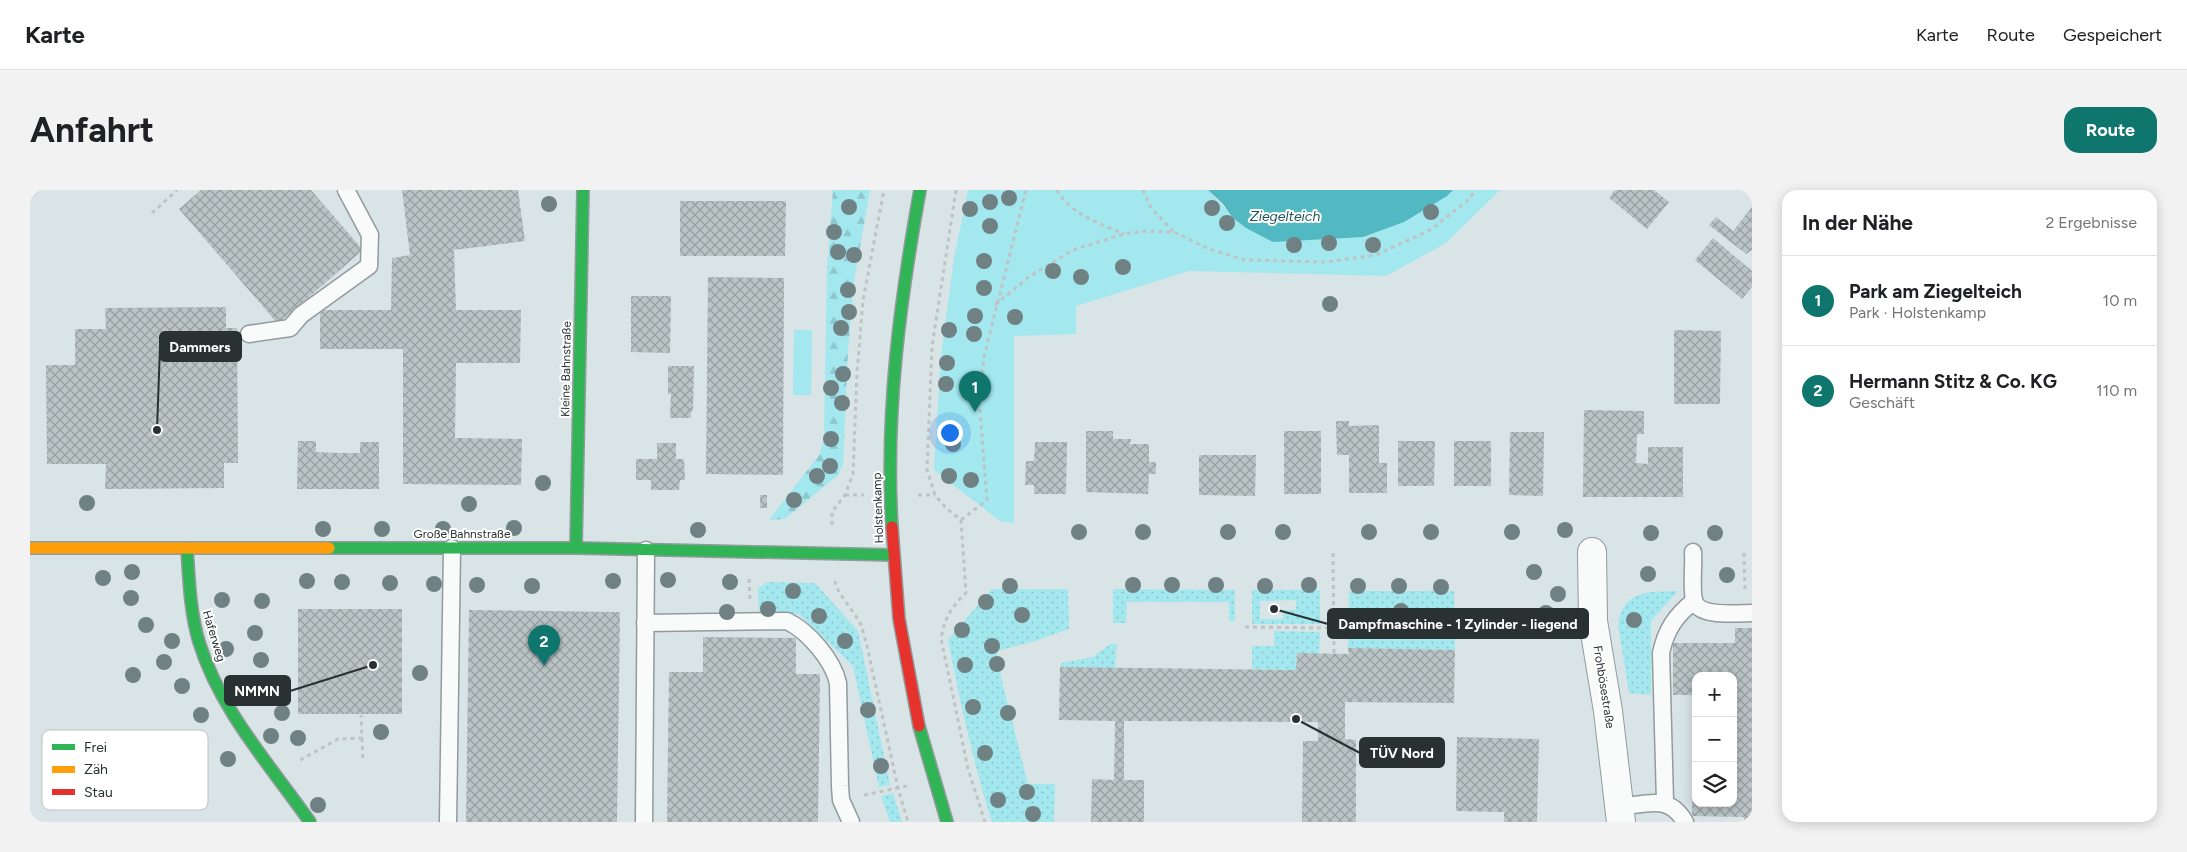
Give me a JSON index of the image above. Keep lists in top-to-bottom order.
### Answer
{
  "streets": {
    "street": [
      "Kleine Bahnstraße",
      "Holstenkamp",
      "Große Bahnstraße",
      "Haferweg",
      "Frohbösestraße"
    ]
  },
  "crossings": [
    ["Kleine Bahnstraße", "Große Bahnstraße"],
    ["Holstenkamp", "Große Bahnstraße"],
    ["Große Bahnstraße", "Haferweg"]
  ],
  "water": ["Ziegelteich"],
  "places": [
    "Dammers",
    "Dampfmaschine - 1 Zylinder - liegend",
    "NMMN",
    "TÜV Nord"
  ],
  "legend": ["Frei", "Zäh", "Stau"],
  "page": {
    "header": "Karte",
    "nav": ["Karte", "Route", "Gespeichert"],
    "buttons": "Route",
    "title": "Anfahrt",
    "heading": ["In der Nähe", "2 Ergebnisse"],
    "list": [
      {
        "mark": "1",
        "name": "Park am Ziegelteich",
        "note": "Park · Holstenkamp",
        "value": "10 m"
      },
      {
        "mark": "2",
        "name": "Hermann Stitz & Co. KG",
        "note": "Geschäft",
        "value": "110 m"
      }
    ],
    "pins": ["1", "2"],
    "map_buttons": ["+", "−"]
  }
}
